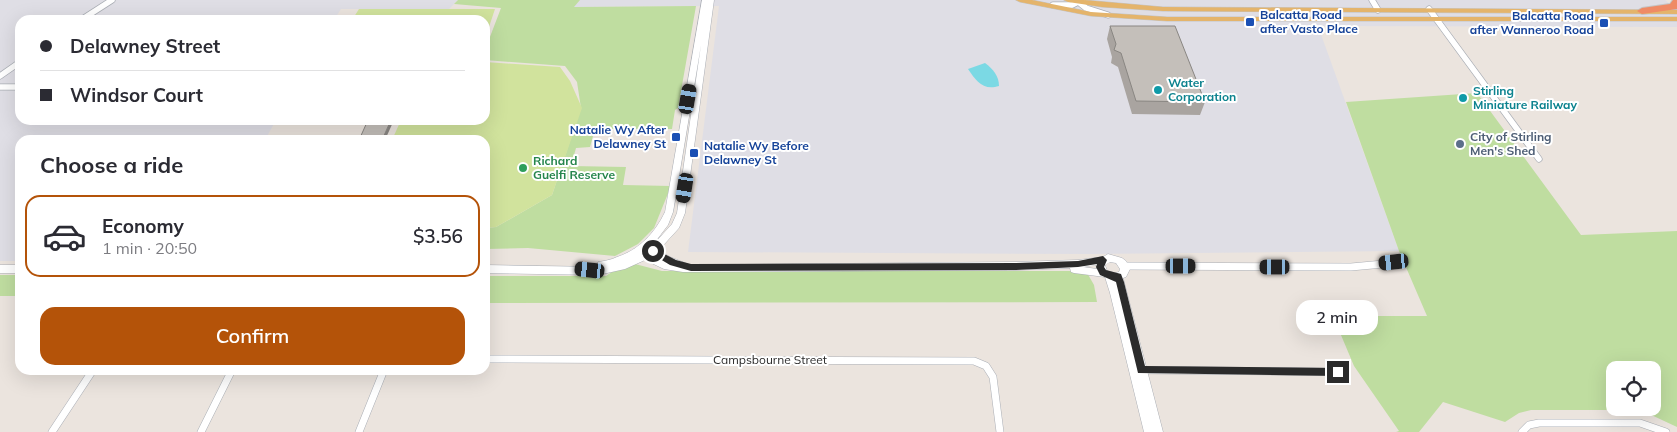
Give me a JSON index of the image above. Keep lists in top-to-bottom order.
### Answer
{
  "streets": {
    "street": ["Campsbourne Street"]
  },
  "places": {
    "transit": [
      "Balcatta Road after Vasto Place",
      "Balcatta Road after Wanneroo Road",
      "Natalie Wy After Delawney St",
      "Natalie Wy Before Delawney St"
    ],
    "other": [
      "Water Corporation",
      "Stirling Miniature Railway",
      "City of Stirling Men's Shed",
      "Richard Guelfi Reserve"
    ]
  },
  "page": {
    "banner": ["Delawney Street", "Windsor Court"],
    "heading": "Choose a ride",
    "list": [
      {
        "name": "Economy",
        "note": "1 min · 20:50",
        "value": "$3.56"
      }
    ],
    "buttons": "Confirm",
    "bubble": "2 min"
  }
}
